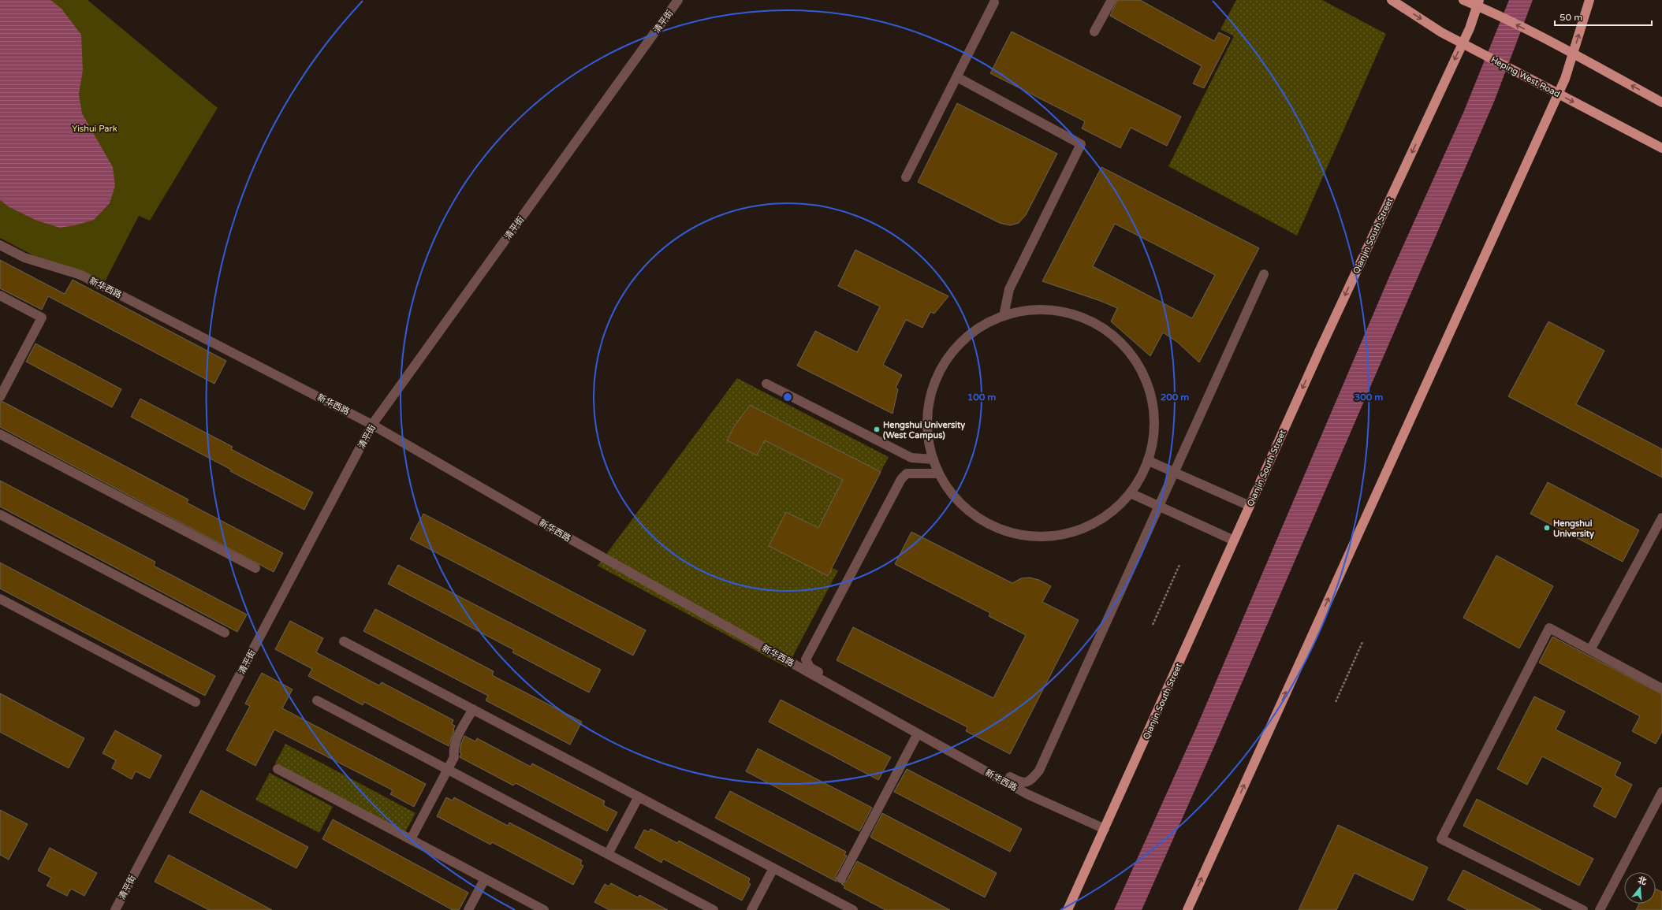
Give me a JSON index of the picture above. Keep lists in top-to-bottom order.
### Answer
{
  "streets": {
    "main road": ["Heping West Road", "Qianjin South Street"],
    "street": ["清平街", "新华西路"]
  },
  "crossings": [
    ["清平街", "新华西路"],
    ["Heping West Road", "Qianjin South Street"],
    ["Qianjin South Street", "新华西路"]
  ],
  "one_way": ["Qianjin South Street"],
  "parks": ["Yishui Park"],
  "places": ["Hengshui University (West Campus)", "Hengshui University"],
  "scale_bar": "50 m",
  "north": "top",
  "rings": ["100 m", "200 m", "300 m"]
}
